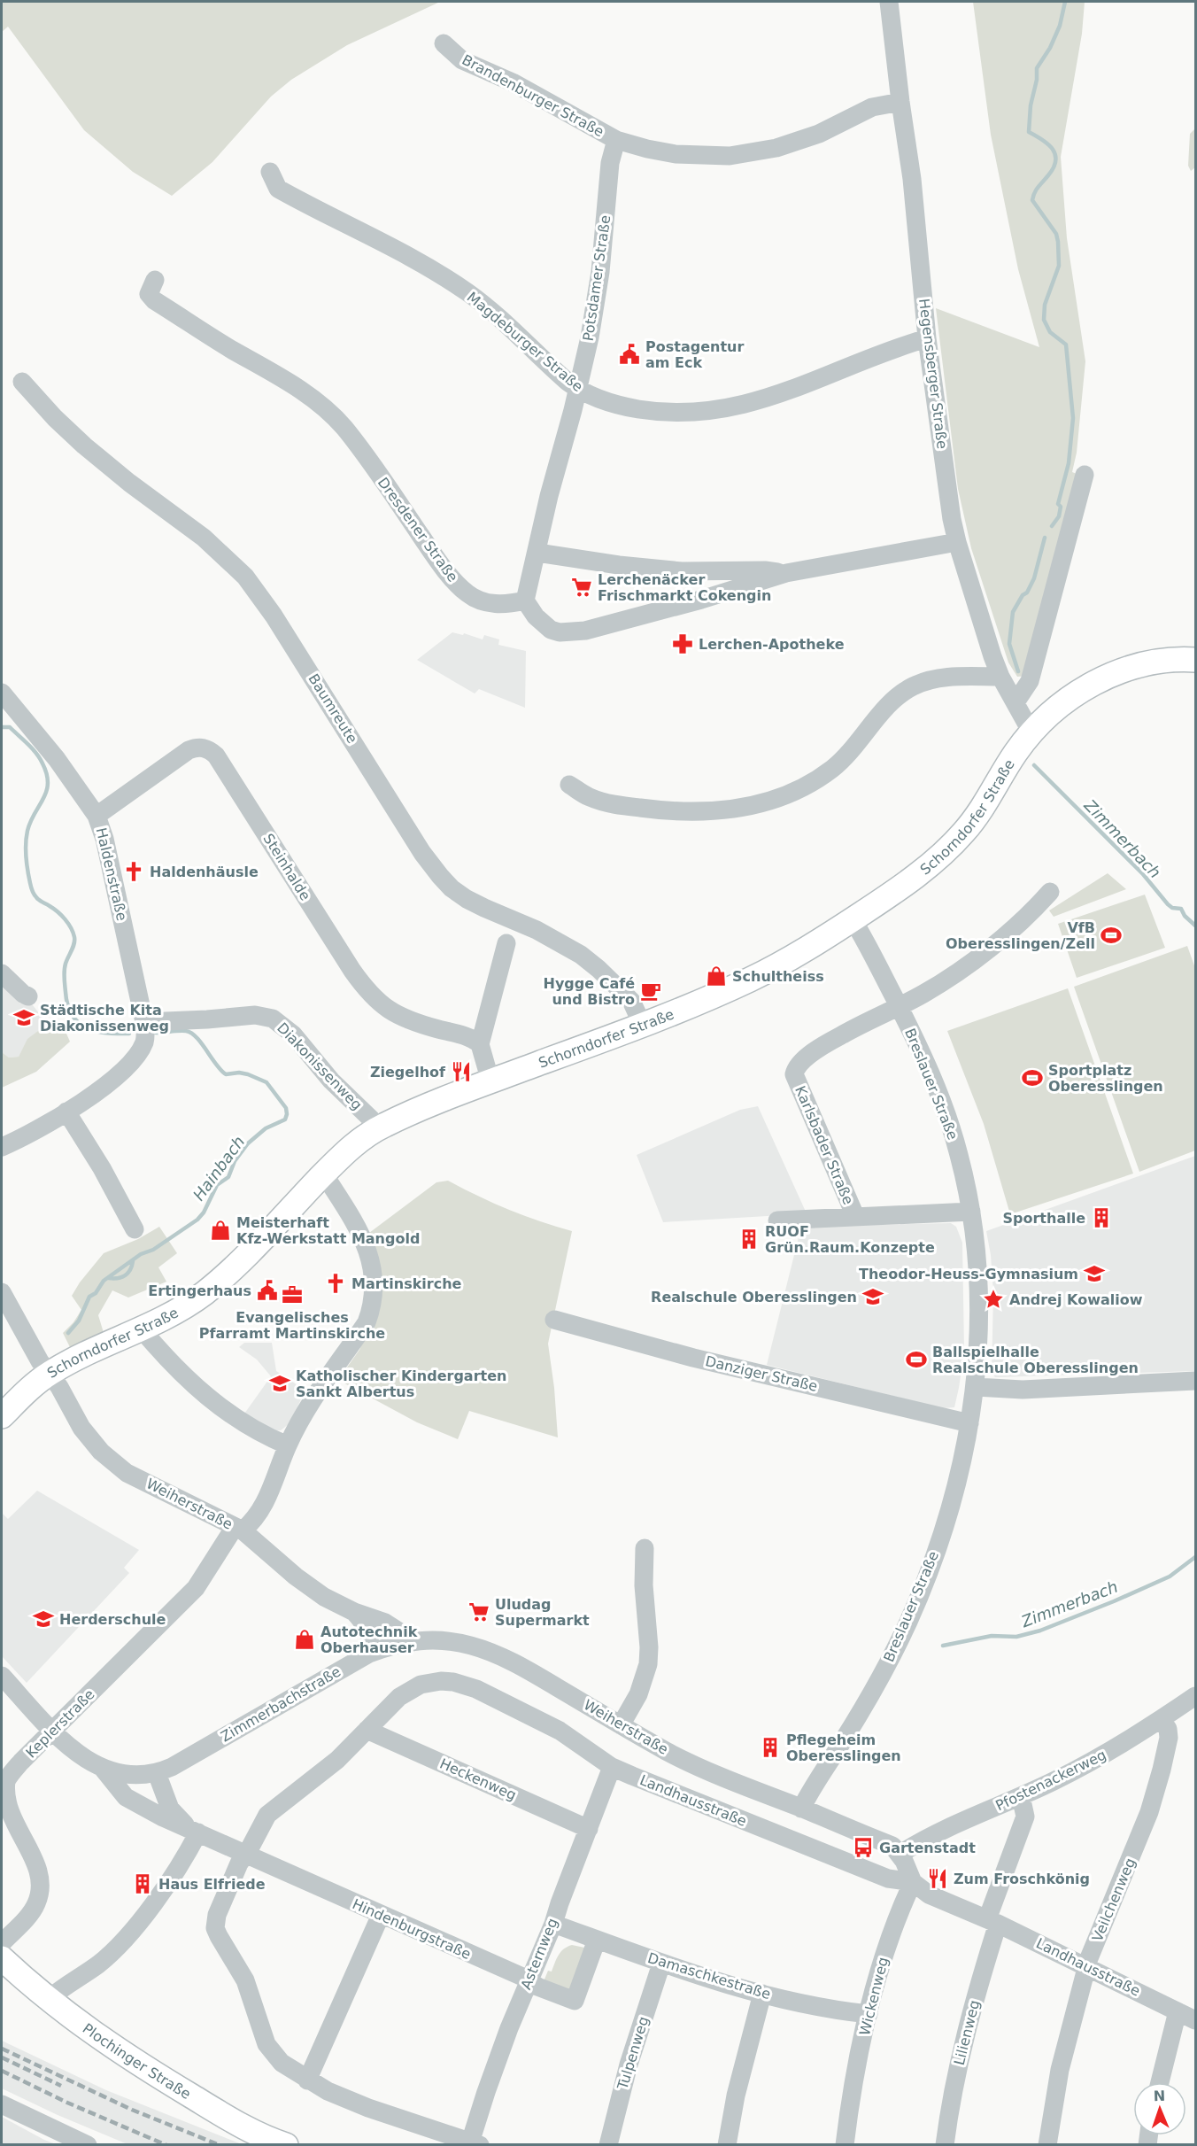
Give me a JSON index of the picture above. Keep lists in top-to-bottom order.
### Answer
{
  "streets": {
    "main road": ["Schorndorfer Straße", "Plochinger Straße"],
    "street": [
      "Brandenburger Straße",
      "Potsdamer Straße",
      "Magdeburger Straße",
      "Hegensberger Straße",
      "Dresdener Straße",
      "Baumreute",
      "Steinhalde",
      "Haldenstraße",
      "Diakonissenweg",
      "Breslauer Straße",
      "Karlsbader Straße",
      "Danziger Straße",
      "Weiherstraße",
      "Zimmerbachstraße",
      "Keplerstraße",
      "Heckenweg",
      "Pfostenackerweg",
      "Landhausstraße",
      "Veilchenweg",
      "Hindenburgstraße",
      "Asternweg",
      "Damaschkestraße",
      "Wickenweg",
      "Lilienweg",
      "Tulpenweg"
    ]
  },
  "crossings": [
    ["Brandenburger Straße", "Potsdamer Straße"],
    ["Brandenburger Straße", "Hegensberger Straße"],
    ["Potsdamer Straße", "Magdeburger Straße"],
    ["Potsdamer Straße", "Dresdener Straße"],
    ["Magdeburger Straße", "Hegensberger Straße"],
    ["Hegensberger Straße", "Schorndorfer Straße"],
    ["Baumreute", "Schorndorfer Straße"],
    ["Schorndorfer Straße", "Diakonissenweg"],
    ["Schorndorfer Straße", "Breslauer Straße"],
    ["Schorndorfer Straße", "Weiherstraße"],
    ["Schorndorfer Straße", "Keplerstraße"],
    ["Steinhalde", "Haldenstraße"],
    ["Haldenstraße", "Diakonissenweg"],
    ["Breslauer Straße", "Karlsbader Straße"],
    ["Breslauer Straße", "Danziger Straße"],
    ["Breslauer Straße", "Weiherstraße"],
    ["Weiherstraße", "Zimmerbachstraße"],
    ["Weiherstraße", "Keplerstraße"],
    ["Weiherstraße", "Pfostenackerweg"],
    ["Zimmerbachstraße", "Hindenburgstraße"],
    ["Keplerstraße", "Hindenburgstraße"],
    ["Heckenweg", "Landhausstraße"],
    ["Heckenweg", "Asternweg"],
    ["Pfostenackerweg", "Veilchenweg"],
    ["Pfostenackerweg", "Lilienweg"],
    ["Landhausstraße", "Veilchenweg"],
    ["Landhausstraße", "Hindenburgstraße"],
    ["Landhausstraße", "Asternweg"],
    ["Landhausstraße", "Wickenweg"],
    ["Landhausstraße", "Lilienweg"],
    ["Hindenburgstraße", "Asternweg"],
    ["Hindenburgstraße", "Damaschkestraße"],
    ["Asternweg", "Damaschkestraße"],
    ["Damaschkestraße", "Wickenweg"],
    ["Damaschkestraße", "Tulpenweg"]
  ],
  "water": ["Zimmerbach", "Hainbach"],
  "places": {
    "public building": ["Postagentur am Eck", "Ertingerhaus"],
    "supermarket": ["Lerchenäcker Frischmarkt Cokengin", "Uludag Supermarkt"],
    "pharmacy": ["Lerchen-Apotheke"],
    "church": ["Haldenhäusle", "Martinskirche"],
    "sports": ["VfB Oberesslingen/Zell", "Sportplatz Oberesslingen", "Ballspielhalle Realschule Oberesslingen"],
    "shop": ["Schultheiss", "Meisterhaft Kfz-Werkstatt Mangold", "Autotechnik Oberhauser"],
    "cafe": ["Hygge Café und Bistro"],
    "school or university": [
      "Städtische Kita Diakonissenweg",
      "Theodor-Heuss-Gymnasium",
      "Realschule Oberesslingen",
      "Katholischer Kindergarten Sankt Albertus",
      "Herderschule"
    ],
    "restaurant": ["Ziegelhof", "Zum Froschkönig"],
    "building": [
      "Sporthalle",
      "RUOF Grün.Raum.Konzepte",
      "Pflegeheim Oberesslingen",
      "Haus Elfriede"
    ],
    "office": ["Evangelisches Pfarramt Martinskirche"],
    "place": ["Andrej Kowaliow"],
    "bus stop": ["Gartenstadt"]
  },
  "north": "top"
}
